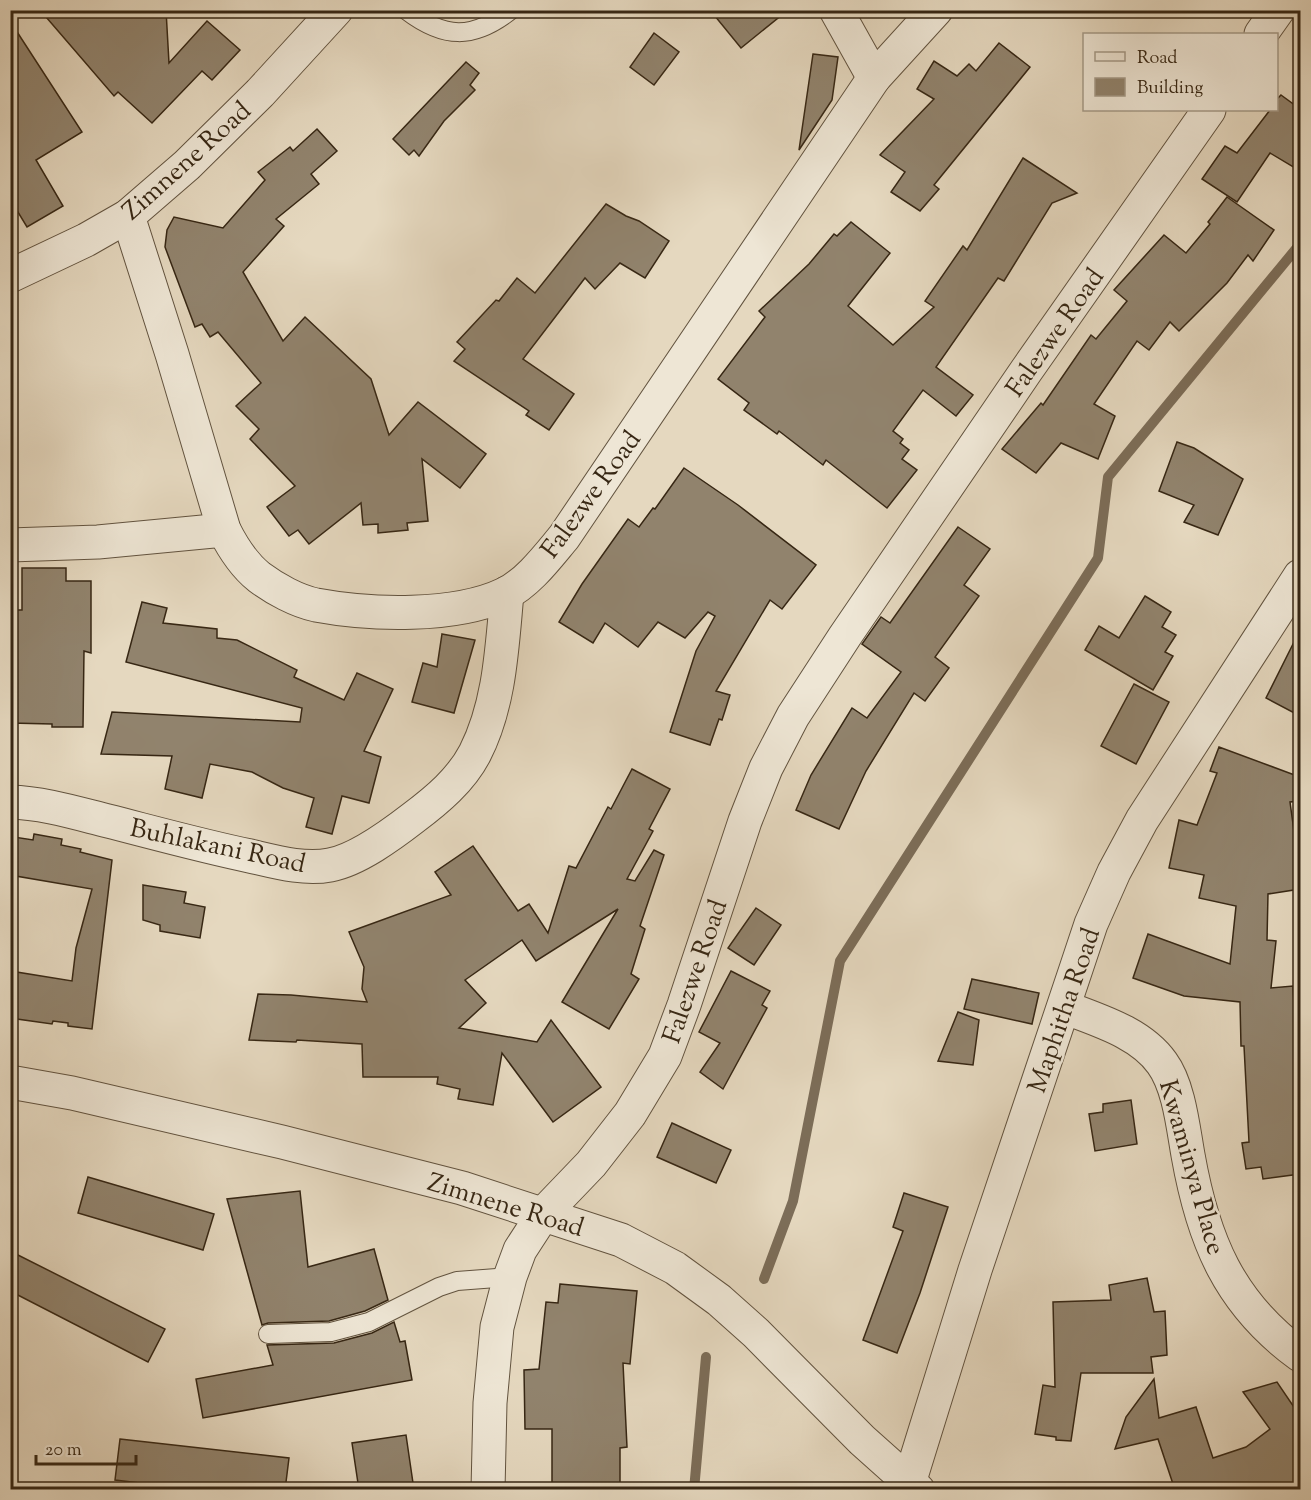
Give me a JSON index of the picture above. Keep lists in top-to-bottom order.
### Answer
{
  "streets": {
    "street": [
      "Zimnene Road",
      "Falezwe Road",
      "Buhlakani Road",
      "Maphitha Road",
      "Kwaminya Place"
    ]
  },
  "crossings": [
    ["Zimnene Road", "Falezwe Road"],
    ["Zimnene Road", "Maphitha Road"],
    ["Falezwe Road", "Buhlakani Road"],
    ["Maphitha Road", "Kwaminya Place"]
  ],
  "legend": ["Road", "Building"],
  "scale_bar": "20 m"
}
